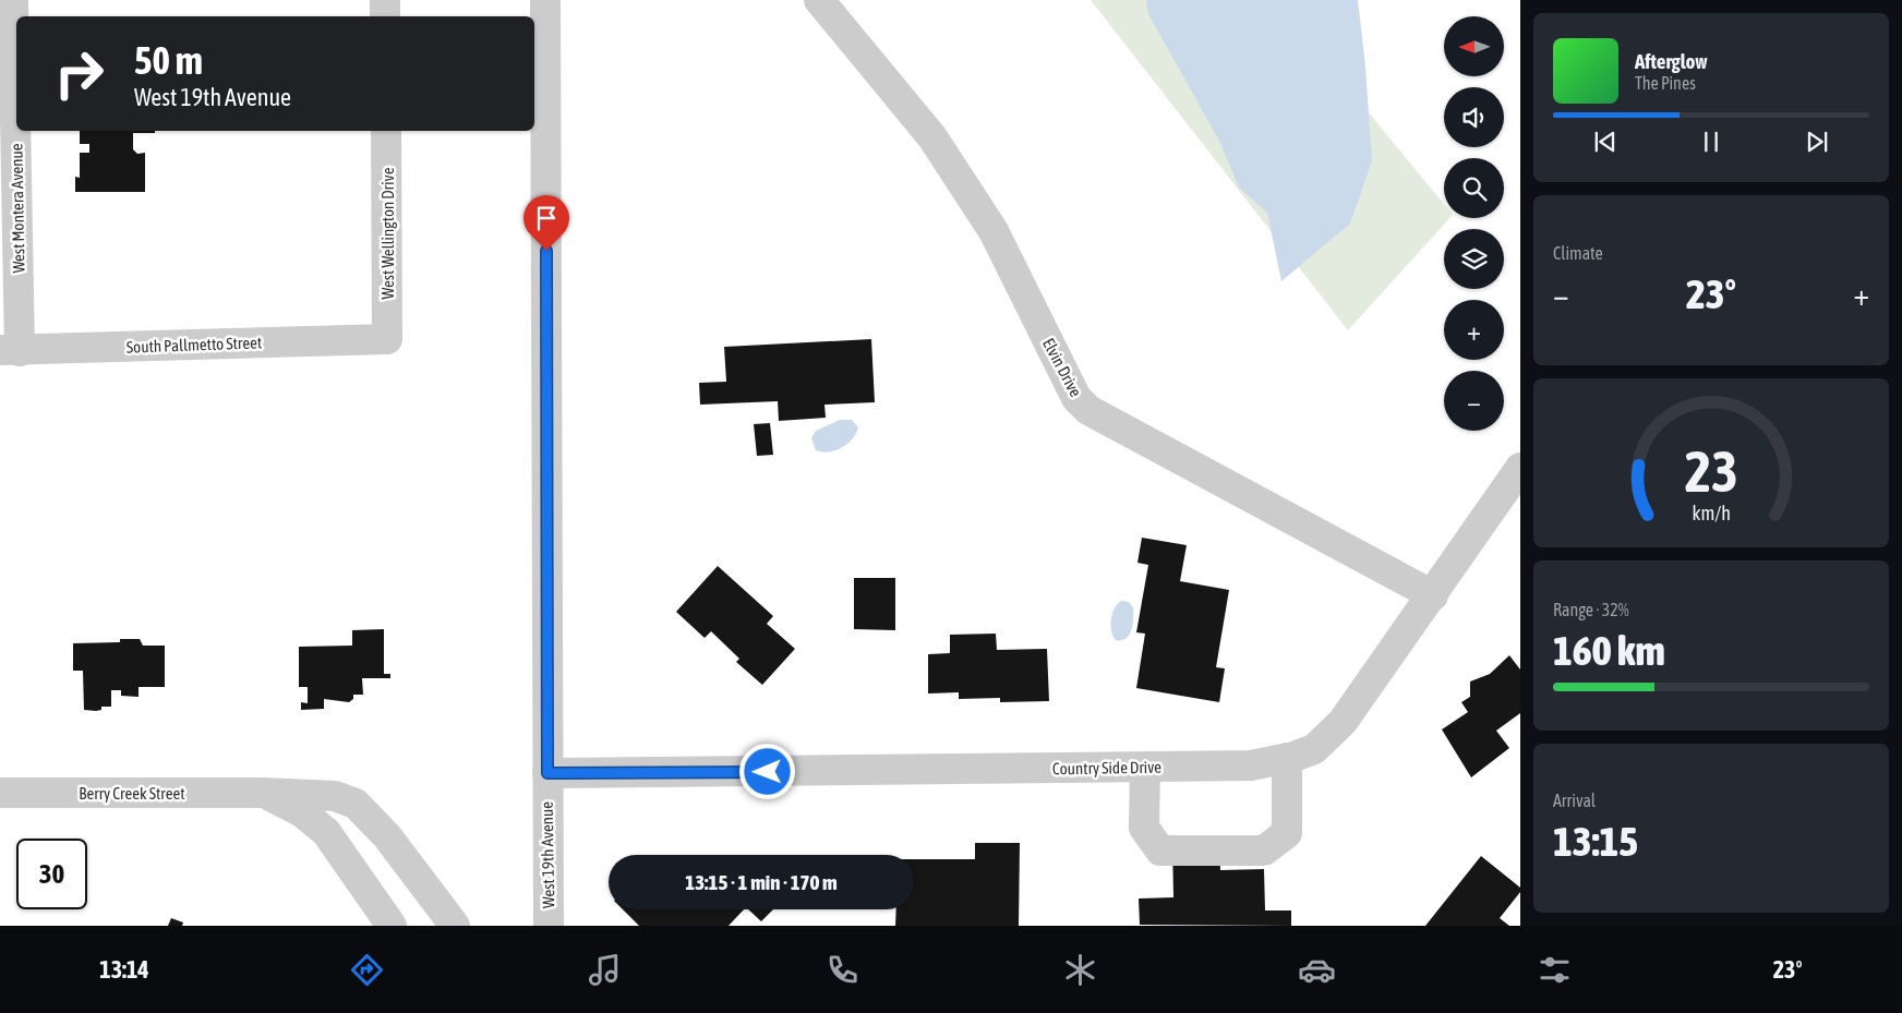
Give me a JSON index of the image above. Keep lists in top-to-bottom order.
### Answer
{
  "streets": {
    "street": [
      "West Montera Avenue",
      "West Wellington Drive",
      "South Pallmetto Street",
      "Elvin Drive",
      "Country Side Drive",
      "Berry Creek Street",
      "West 19th Avenue"
    ]
  },
  "crossings": [
    ["West Montera Avenue", "South Pallmetto Street"],
    ["West Wellington Drive", "South Pallmetto Street"],
    ["Elvin Drive", "Country Side Drive"],
    ["Country Side Drive", "West 19th Avenue"]
  ],
  "north": "left",
  "page": {
    "map_buttons": ["+", "−"],
    "turn": ["50 m", "West 19th Avenue"],
    "song": ["Afterglow", "The Pines"],
    "tile": [
      "Climate",
      ["Range · 32%", "160 km"],
      ["Arrival", "13:15"]
    ],
    "heat": ["−", "23°", "+"],
    "limit": "30",
    "trip": "13:15 · 1 min · 170 m",
    "tabs": ["13:14", "23°"],
    "gauge": ["23", "km/h"]
  }
}
